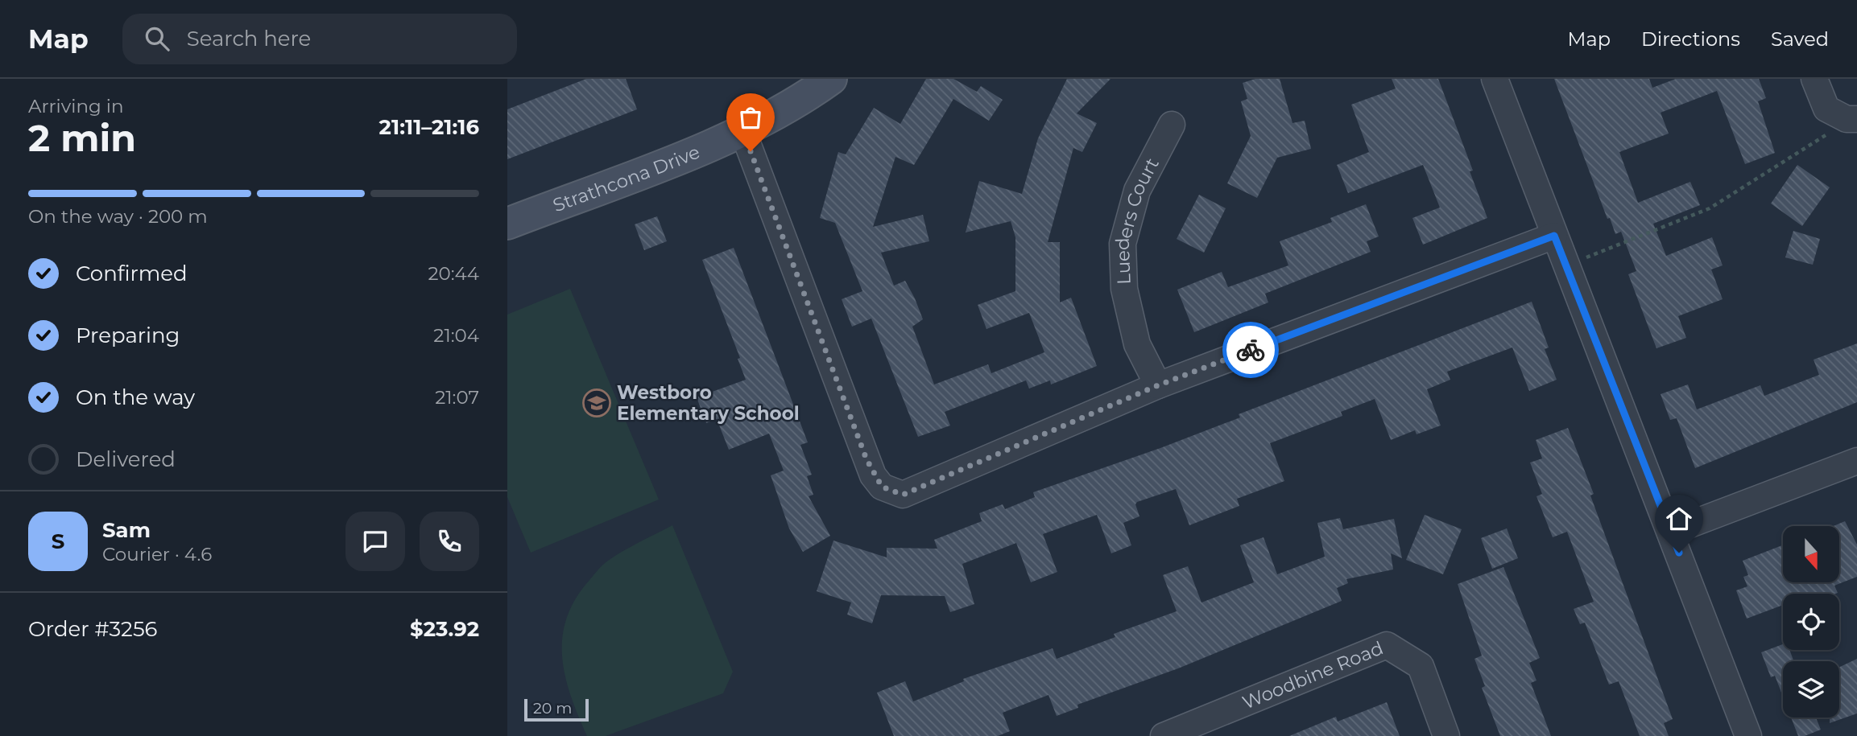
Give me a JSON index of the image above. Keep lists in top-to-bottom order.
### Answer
{
  "streets": {
    "street": ["Strathcona Drive", "Lueders Court", "Woodbine Road"]
  },
  "places": {
    "school or university": ["Westboro Elementary School"]
  },
  "scale_bar": "20 m",
  "north": "bottom",
  "page": {
    "header": "Map",
    "search": "Search here",
    "nav": ["Map", "Directions", "Saved"],
    "heading": ["2 min", "Arriving in", "21:11–21:16"],
    "panel": [
      "Sam",
      "Courier · 4.6",
      "Order #3256",
      "$23.92"
    ],
    "bar": "On the way · 200 m",
    "list": [
      ["Confirmed", "20:44"],
      ["Preparing", "21:04"],
      ["On the way", "21:07"],
      "Delivered"
    ],
    "round": "S",
    "scale": "20 m"
  }
}
